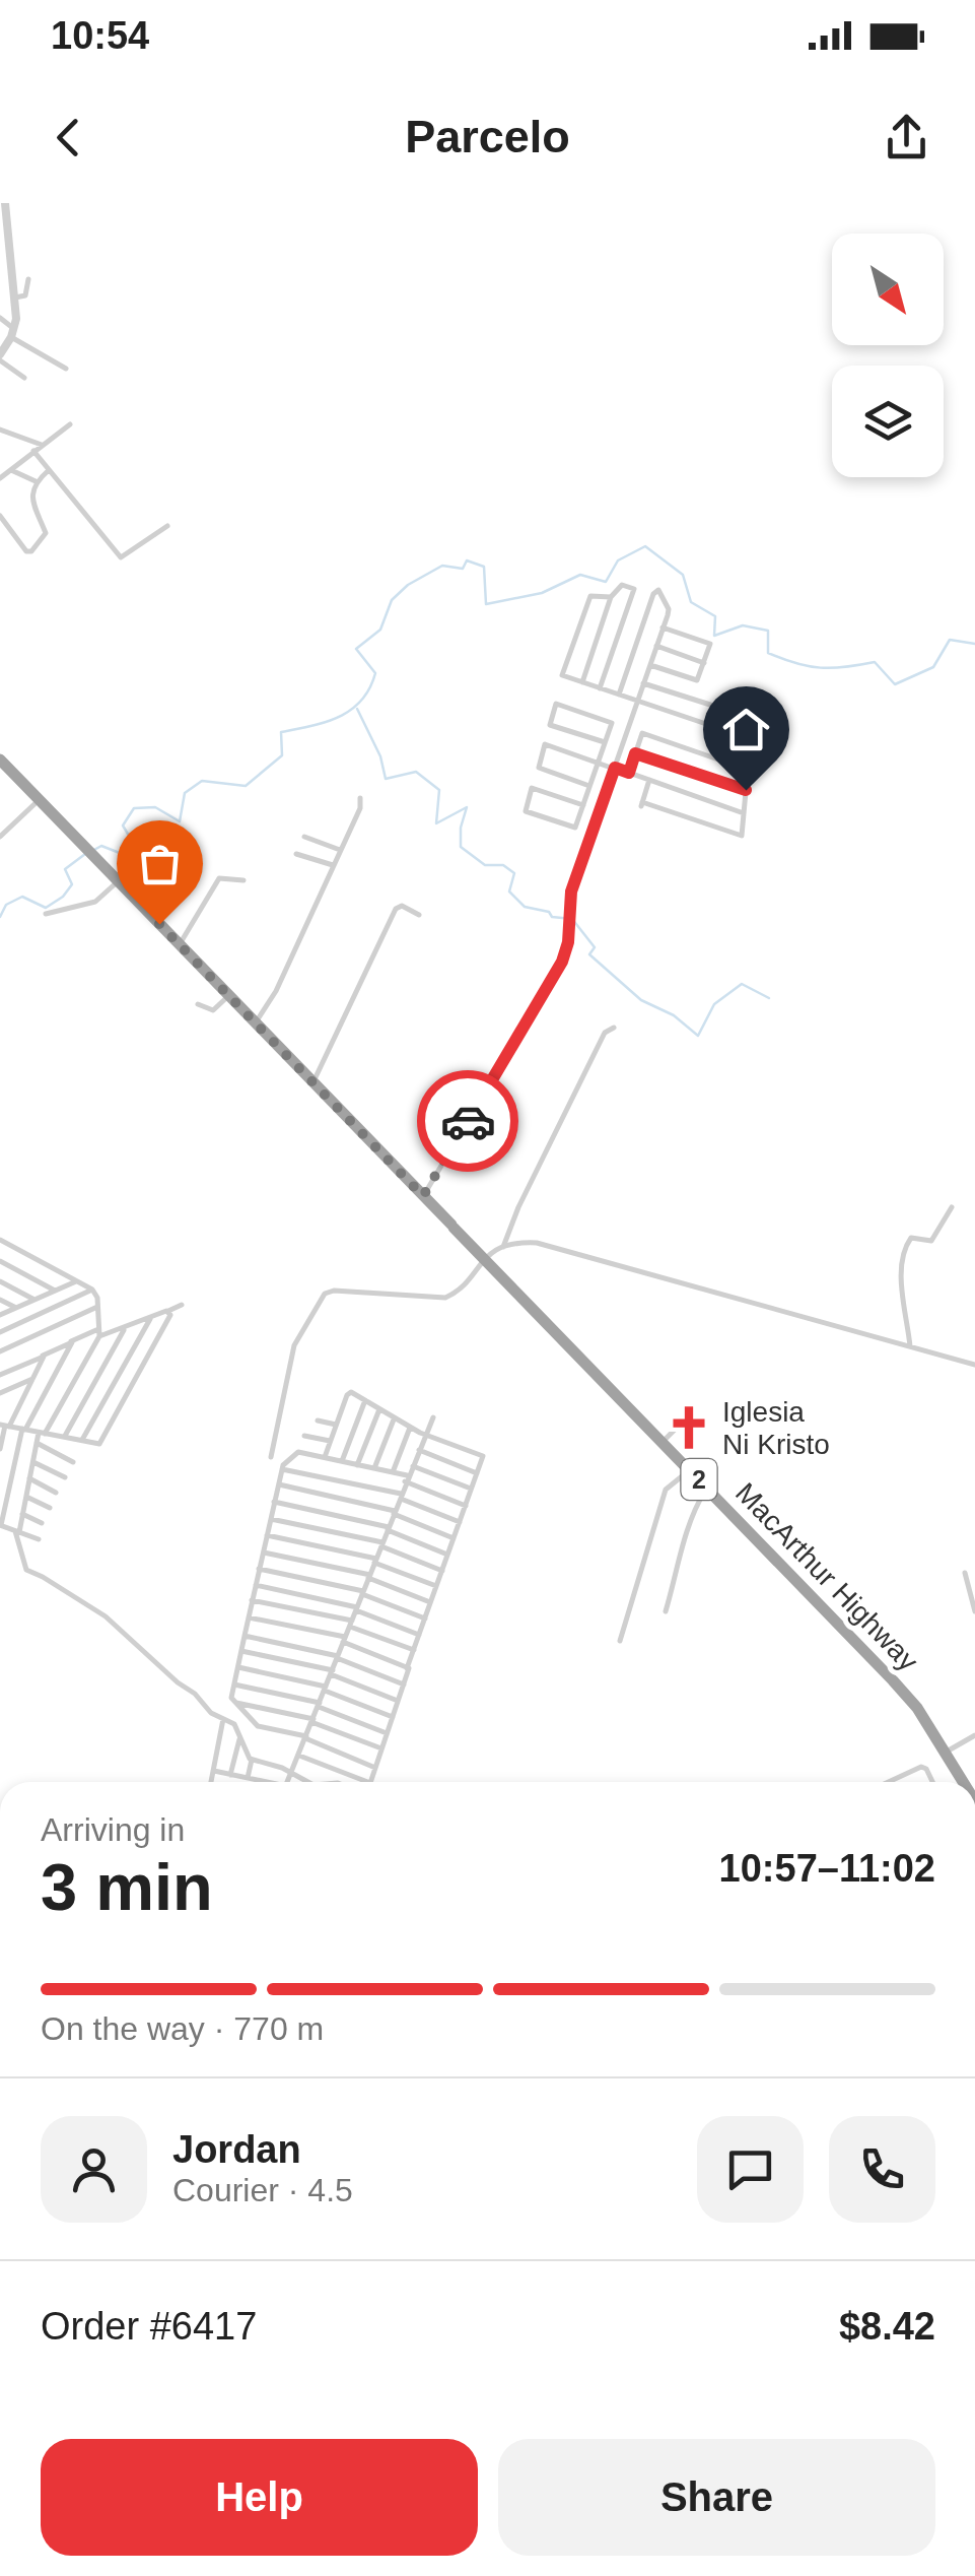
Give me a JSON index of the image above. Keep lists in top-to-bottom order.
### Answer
{
  "streets": {
    "highway": ["2", "MacArthur Highway"]
  },
  "places": {
    "church": ["Iglesia Ni Kristo"]
  },
  "north": "bottom right",
  "page": {
    "status": "10:54",
    "header": "Parcelo",
    "heading": ["3 min", "Arriving in", "10:57–11:02"],
    "panel": [
      "Jordan",
      "Courier · 4.5",
      "Order #6417",
      "$8.42"
    ],
    "bar": "On the way · 770 m",
    "buttons": ["Help", "Share"]
  }
}
